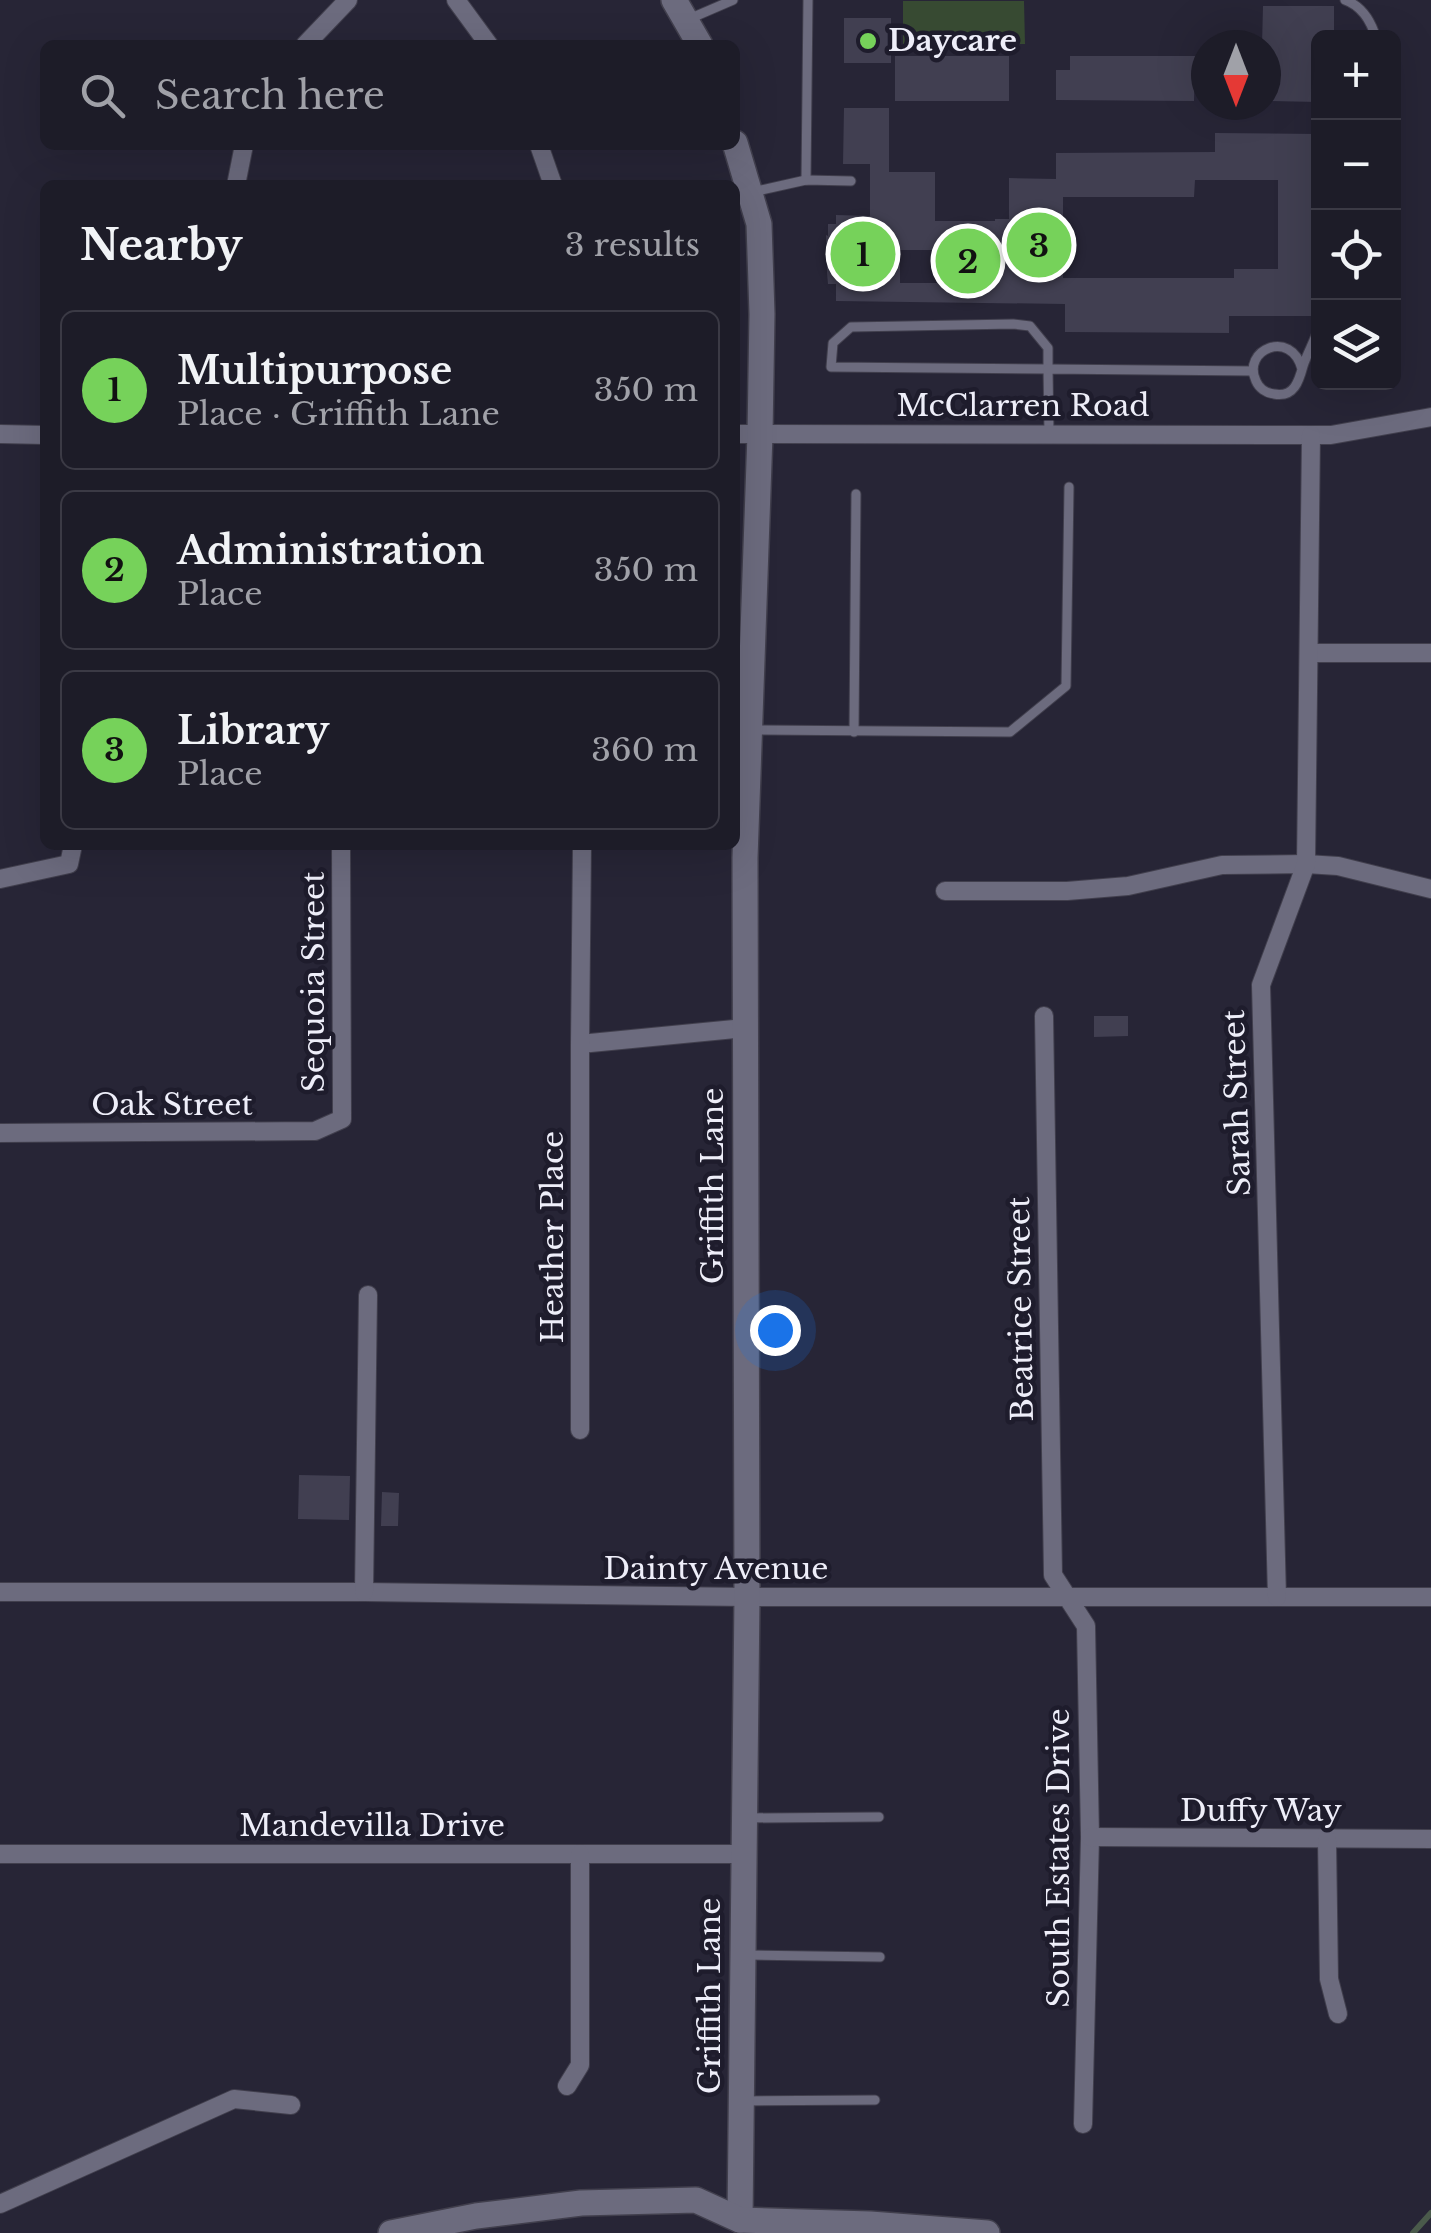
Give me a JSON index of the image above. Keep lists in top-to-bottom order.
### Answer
{
  "streets": {
    "street": [
      "McClarren Road",
      "Sequoia Street",
      "Sarah Street",
      "Oak Street",
      "Griffith Lane",
      "Heather Place",
      "Beatrice Street",
      "Dainty Avenue",
      "Duffy Way",
      "Mandevilla Drive",
      "South Estates Drive"
    ]
  },
  "crossings": [
    ["McClarren Road", "Sarah Street"],
    ["McClarren Road", "Griffith Lane"],
    ["Sequoia Street", "Oak Street"],
    ["Sarah Street", "Dainty Avenue"],
    ["Griffith Lane", "Dainty Avenue"],
    ["Griffith Lane", "Mandevilla Drive"],
    ["Beatrice Street", "Dainty Avenue"],
    ["Beatrice Street", "South Estates Drive"],
    ["Dainty Avenue", "South Estates Drive"],
    ["Duffy Way", "South Estates Drive"]
  ],
  "places": ["Daycare"],
  "north": "bottom",
  "page": {
    "map_buttons": ["+", "−"],
    "search": "Search here",
    "heading": ["Nearby", "3 results"],
    "pins": ["3", "1", "2"],
    "list": [
      {
        "mark": "1",
        "name": "Multipurpose",
        "note": "Place · Griffith Lane",
        "value": "350 m"
      },
      {
        "mark": "2",
        "name": "Administration",
        "note": "Place",
        "value": "350 m"
      },
      {
        "mark": "3",
        "name": "Library",
        "note": "Place",
        "value": "360 m"
      }
    ]
  }
}
